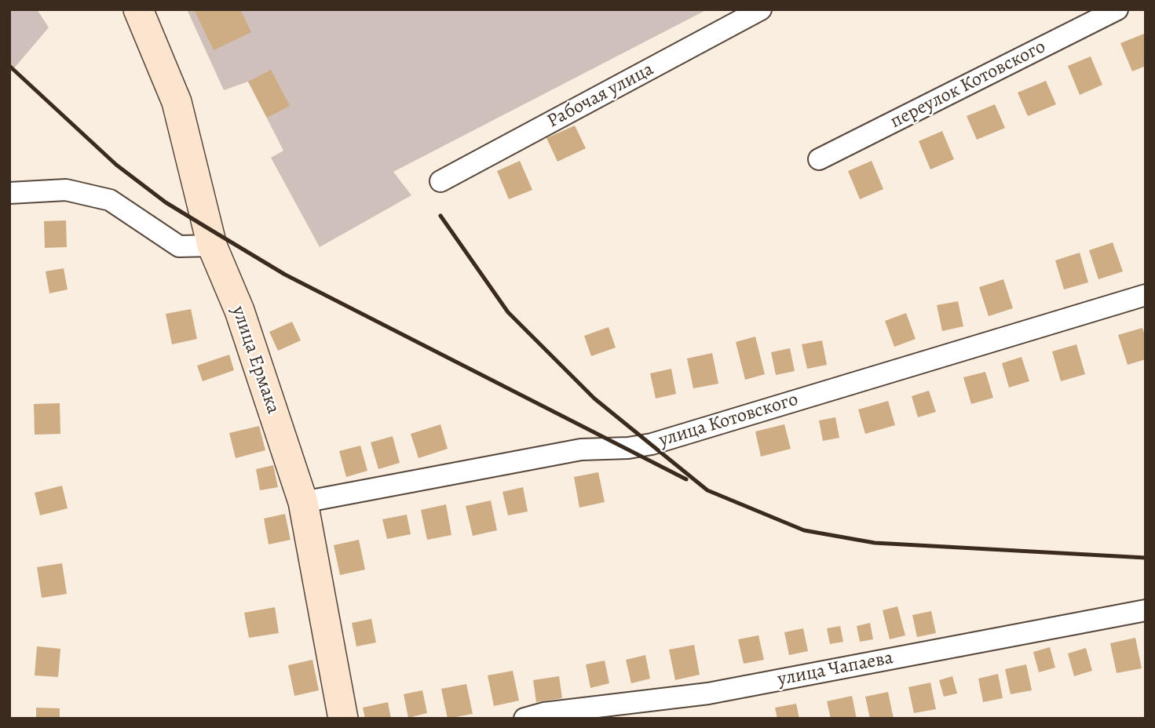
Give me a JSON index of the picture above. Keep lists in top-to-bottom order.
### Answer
{
  "streets": {
    "street": [
      "переулок Котовского",
      "Рабочая улица",
      "улица Ермака",
      "улица Котовского",
      "улица Чапаева"
    ]
  },
  "crossings": [
    ["улица Ермака", "улица Котовского"]
  ]
}
